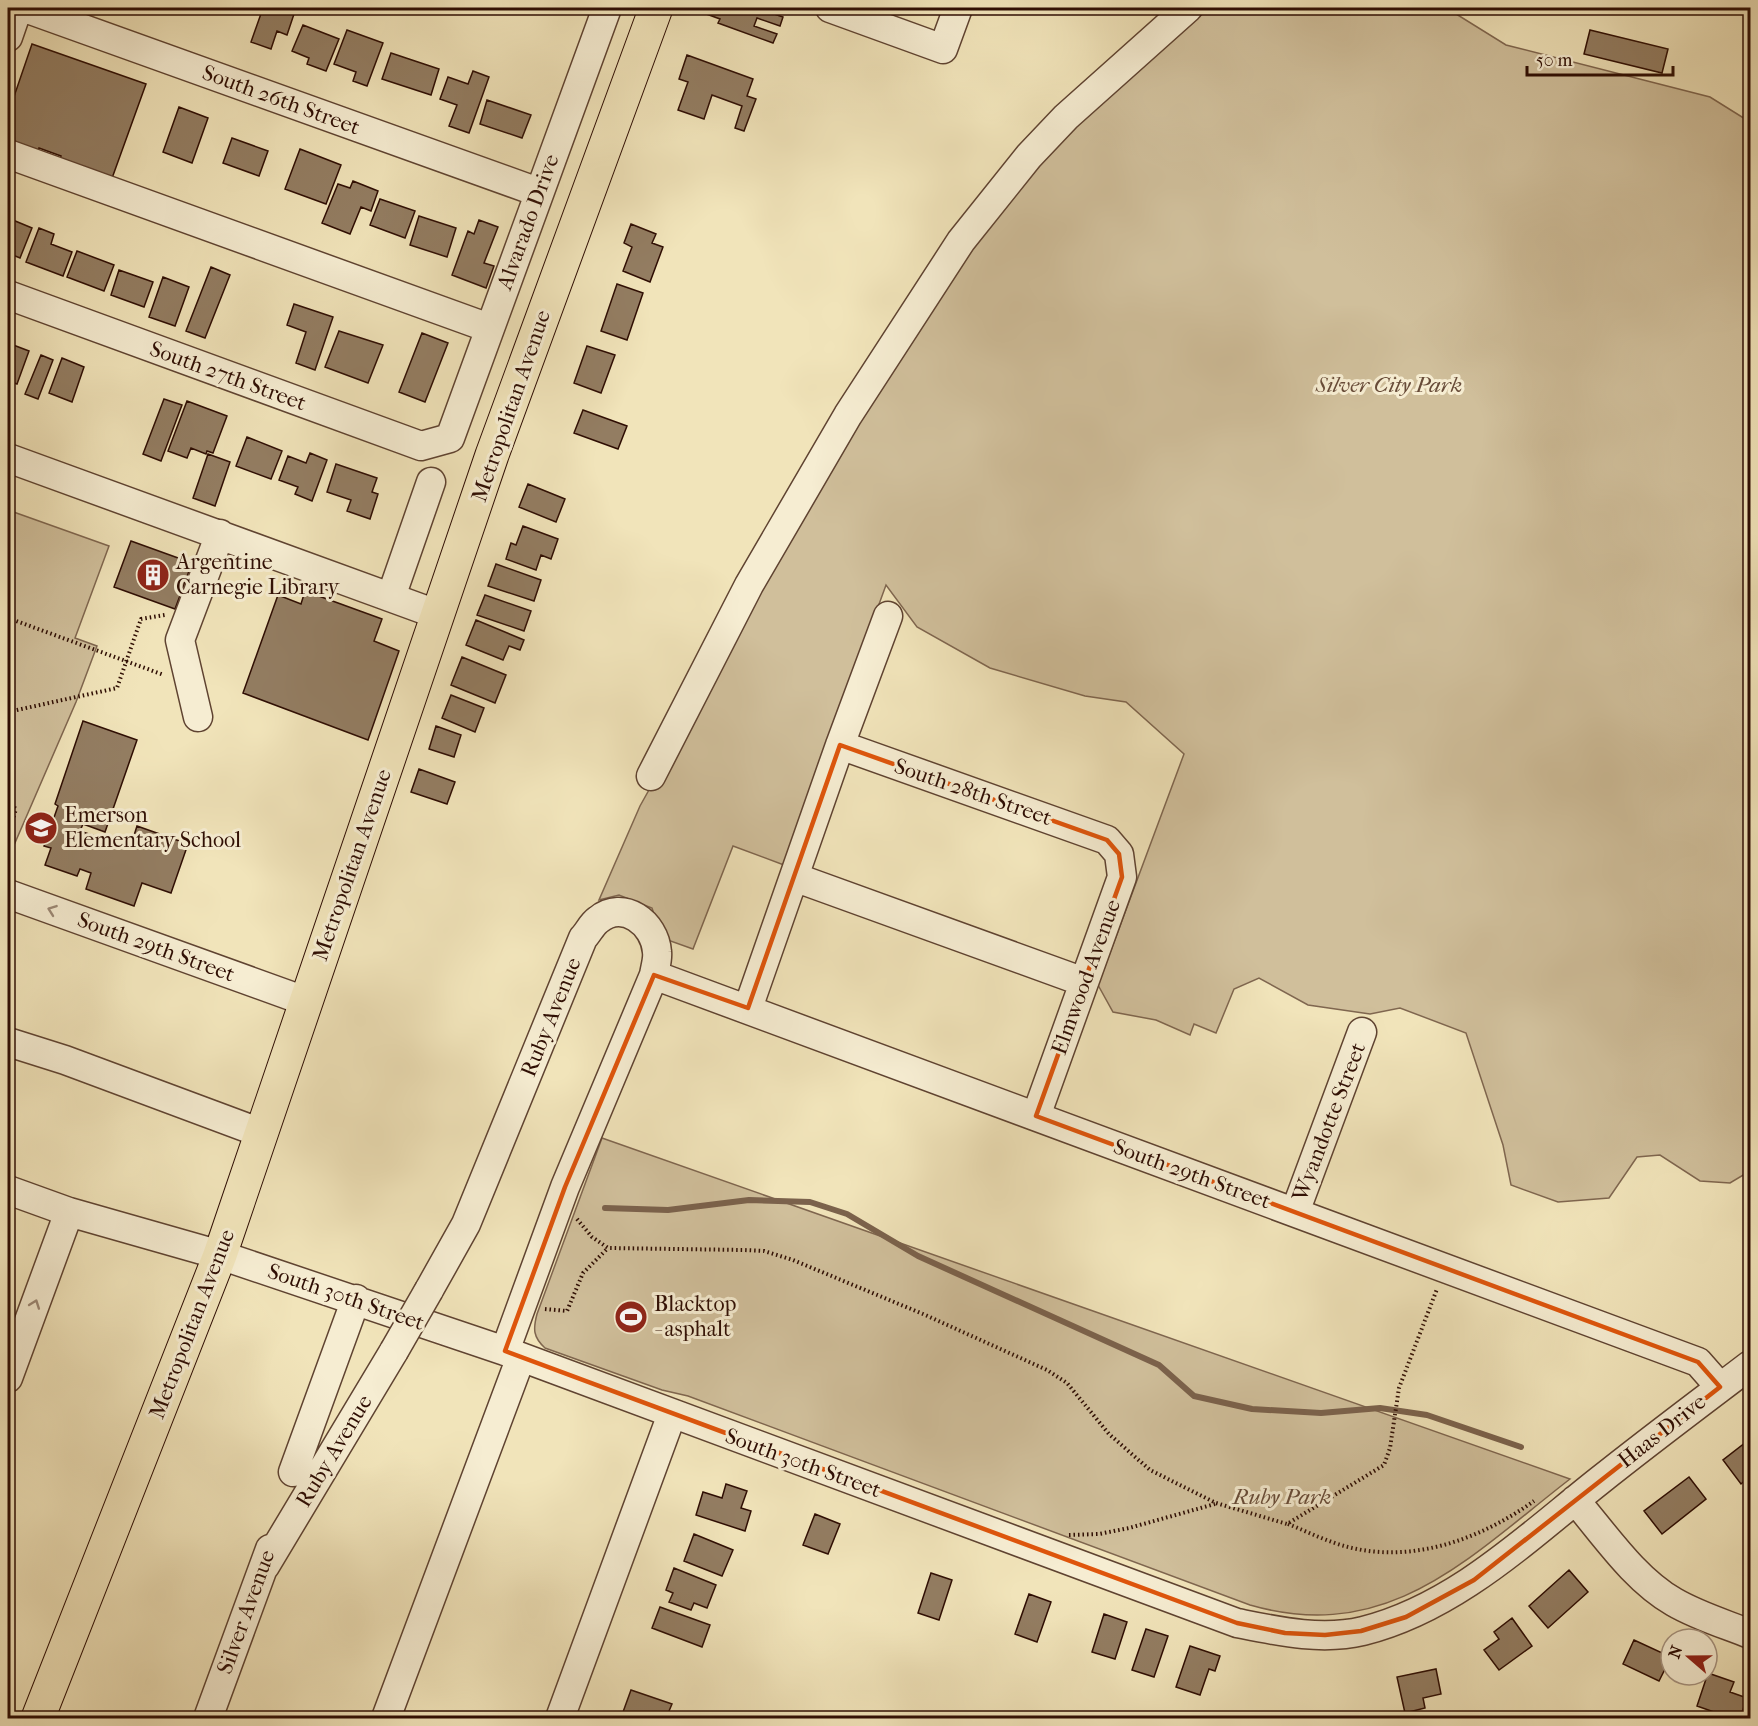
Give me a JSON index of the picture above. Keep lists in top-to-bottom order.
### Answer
{
  "streets": {
    "main road": ["Metropolitan Avenue"],
    "street": [
      "South 26th Street",
      "Alvarado Drive",
      "South 27th Street",
      "South 28th Street",
      "South 29th Street",
      "Elmwood Avenue",
      "Ruby Avenue",
      "Wyandotte Street",
      "South 30th Street",
      "Haas Drive",
      "Silver Avenue"
    ]
  },
  "crossings": [
    ["South 26th Street", "Alvarado Drive"],
    ["Alvarado Drive", "South 27th Street"],
    ["Metropolitan Avenue", "South 29th Street"],
    ["Metropolitan Avenue", "South 30th Street"],
    ["South 28th Street", "Elmwood Avenue"],
    ["South 29th Street", "Elmwood Avenue"],
    ["South 29th Street", "Ruby Avenue"],
    ["South 29th Street", "Wyandotte Street"],
    ["South 29th Street", "Haas Drive"],
    ["Ruby Avenue", "South 30th Street"],
    ["Ruby Avenue", "Silver Avenue"],
    ["South 30th Street", "Haas Drive"]
  ],
  "parks": ["Silver City Park", "Ruby Park"],
  "places": {
    "building": ["Argentine Carnegie Library"],
    "school or university": ["Emerson Elementary School"],
    "sports": ["Blacktop - asphalt"]
  },
  "scale_bar": "50 m",
  "north": "left"
}
